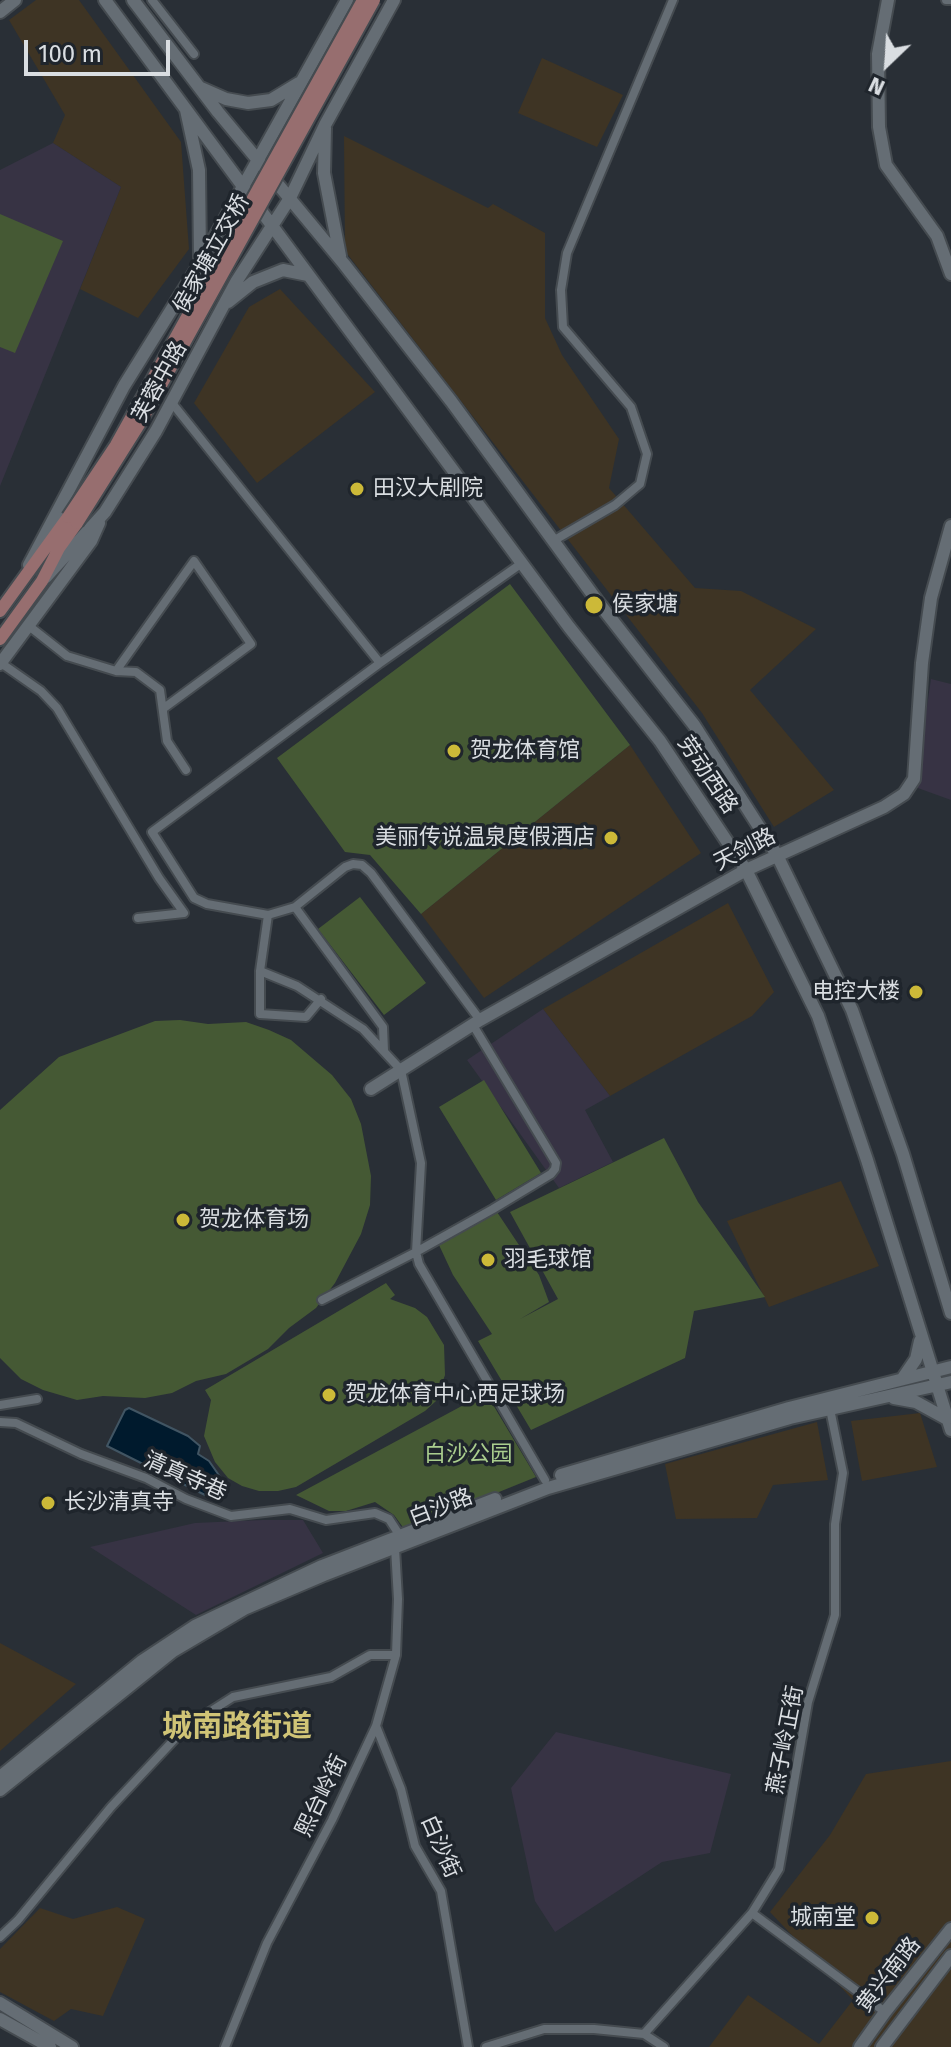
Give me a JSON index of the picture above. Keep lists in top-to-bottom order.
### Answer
{
  "streets": {
    "main road": ["侯家塘立交桥", "芙蓉中路"],
    "street": [
      "劳动西路",
      "天剑路",
      "清真寺巷",
      "白沙路",
      "燕子岭正街",
      "熙台岭街",
      "白沙街",
      "黄兴南路"
    ]
  },
  "crossings": [
    ["芙蓉中路", "劳动西路"],
    ["劳动西路", "天剑路"],
    ["劳动西路", "白沙路"],
    ["清真寺巷", "白沙路"],
    ["清真寺巷", "熙台岭街"],
    ["白沙路", "燕子岭正街"],
    ["白沙路", "熙台岭街"],
    ["熙台岭街", "白沙街"]
  ],
  "districts": ["城南路街道"],
  "parks": ["白沙公园"],
  "places": [
    "田汉大剧院",
    "侯家塘",
    "贺龙体育馆",
    "美丽传说温泉度假酒店",
    "电控大楼",
    "贺龙体育场",
    "羽毛球馆",
    "贺龙体育中心西足球场",
    "长沙清真寺",
    "城南堂"
  ],
  "scale_bar": "100 m",
  "north": "bottom left"
}
